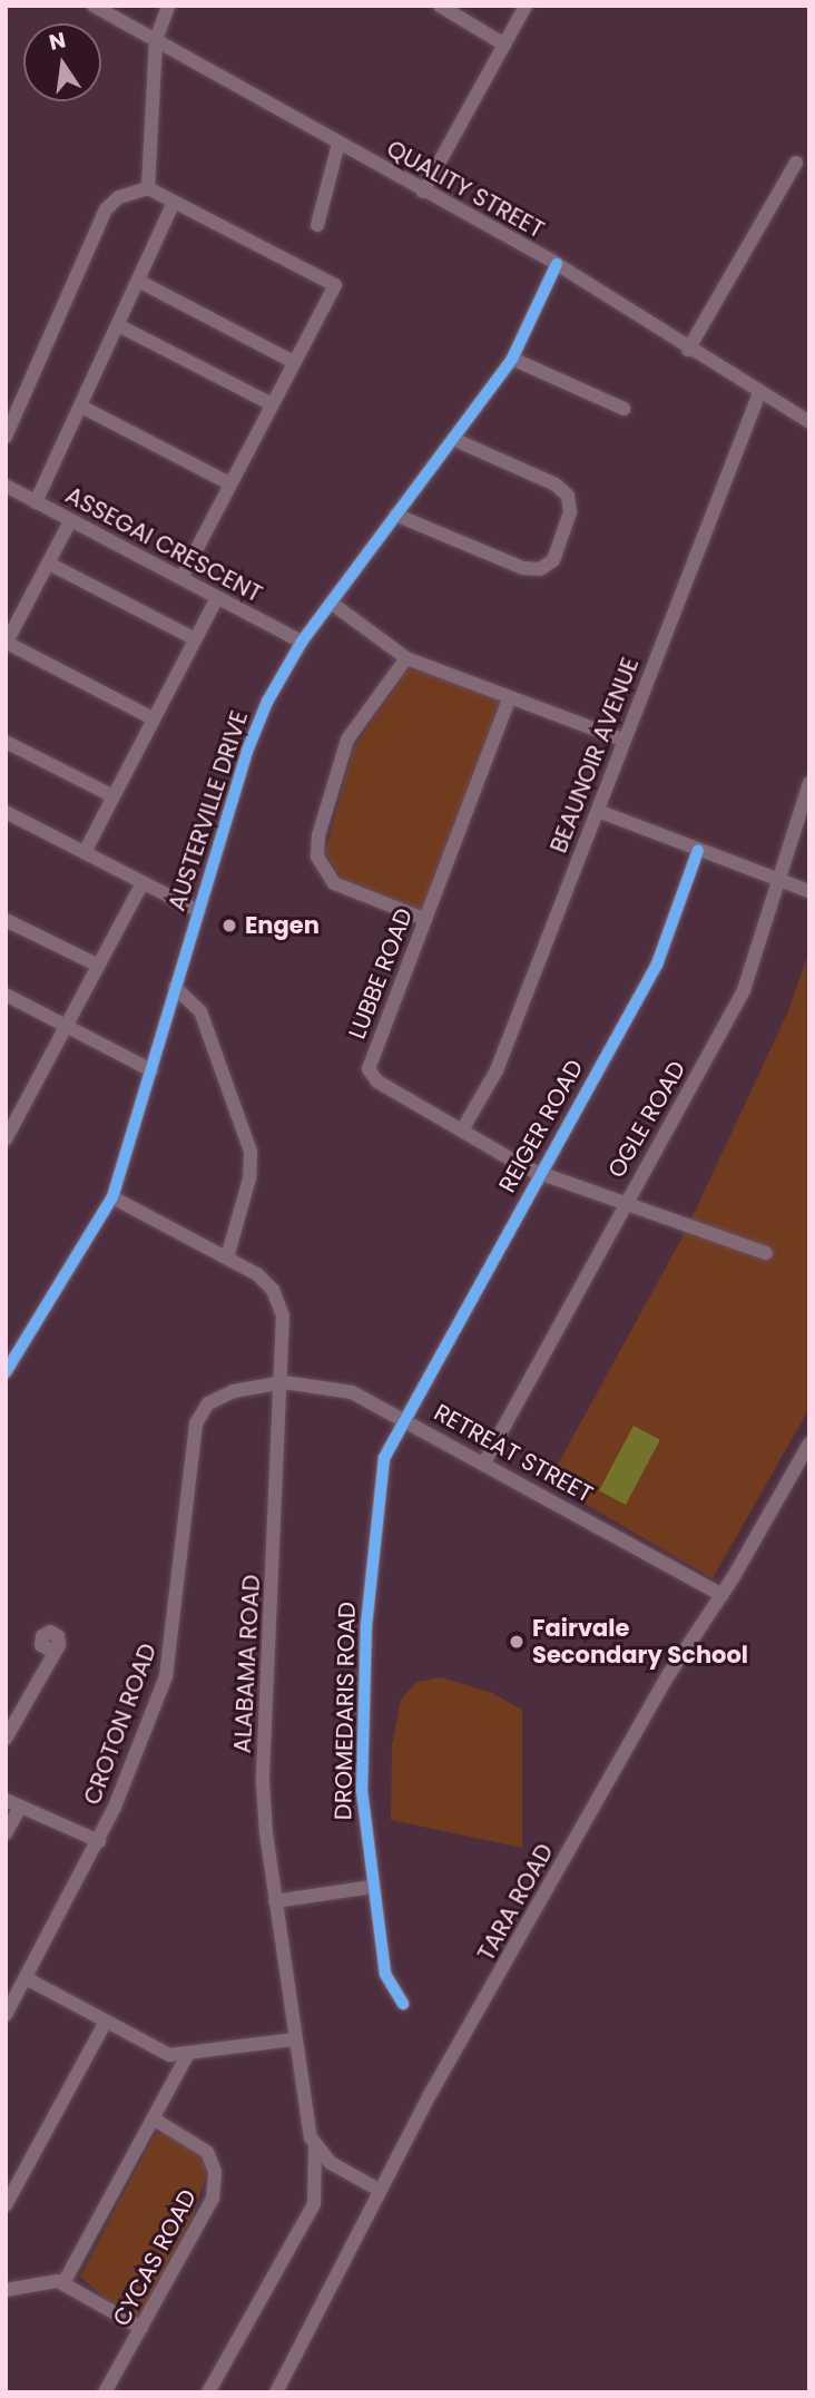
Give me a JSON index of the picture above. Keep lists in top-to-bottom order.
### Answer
{
  "streets": {
    "street": [
      "QUALITY STREET",
      "ASSEGAI CRESCENT",
      "BEAUNOIR AVENUE",
      "AUSTERVILLE DRIVE",
      "LUBBE ROAD",
      "OGLE ROAD",
      "REIGER ROAD",
      "RETREAT STREET",
      "ALABAMA ROAD",
      "DROMEDARIS ROAD",
      "CROTON ROAD",
      "TARA ROAD",
      "CYCAS ROAD"
    ]
  },
  "crossings": [
    ["QUALITY STREET", "BEAUNOIR AVENUE"],
    ["QUALITY STREET", "AUSTERVILLE DRIVE"],
    ["ASSEGAI CRESCENT", "AUSTERVILLE DRIVE"],
    ["BEAUNOIR AVENUE", "LUBBE ROAD"],
    ["AUSTERVILLE DRIVE", "ALABAMA ROAD"],
    ["LUBBE ROAD", "OGLE ROAD"],
    ["LUBBE ROAD", "REIGER ROAD"],
    ["OGLE ROAD", "RETREAT STREET"],
    ["REIGER ROAD", "RETREAT STREET"],
    ["REIGER ROAD", "DROMEDARIS ROAD"],
    ["RETREAT STREET", "ALABAMA ROAD"],
    ["RETREAT STREET", "DROMEDARIS ROAD"],
    ["RETREAT STREET", "CROTON ROAD"],
    ["RETREAT STREET", "TARA ROAD"]
  ],
  "places": ["Engen", "Fairvale Secondary School"],
  "north": "top"
}
